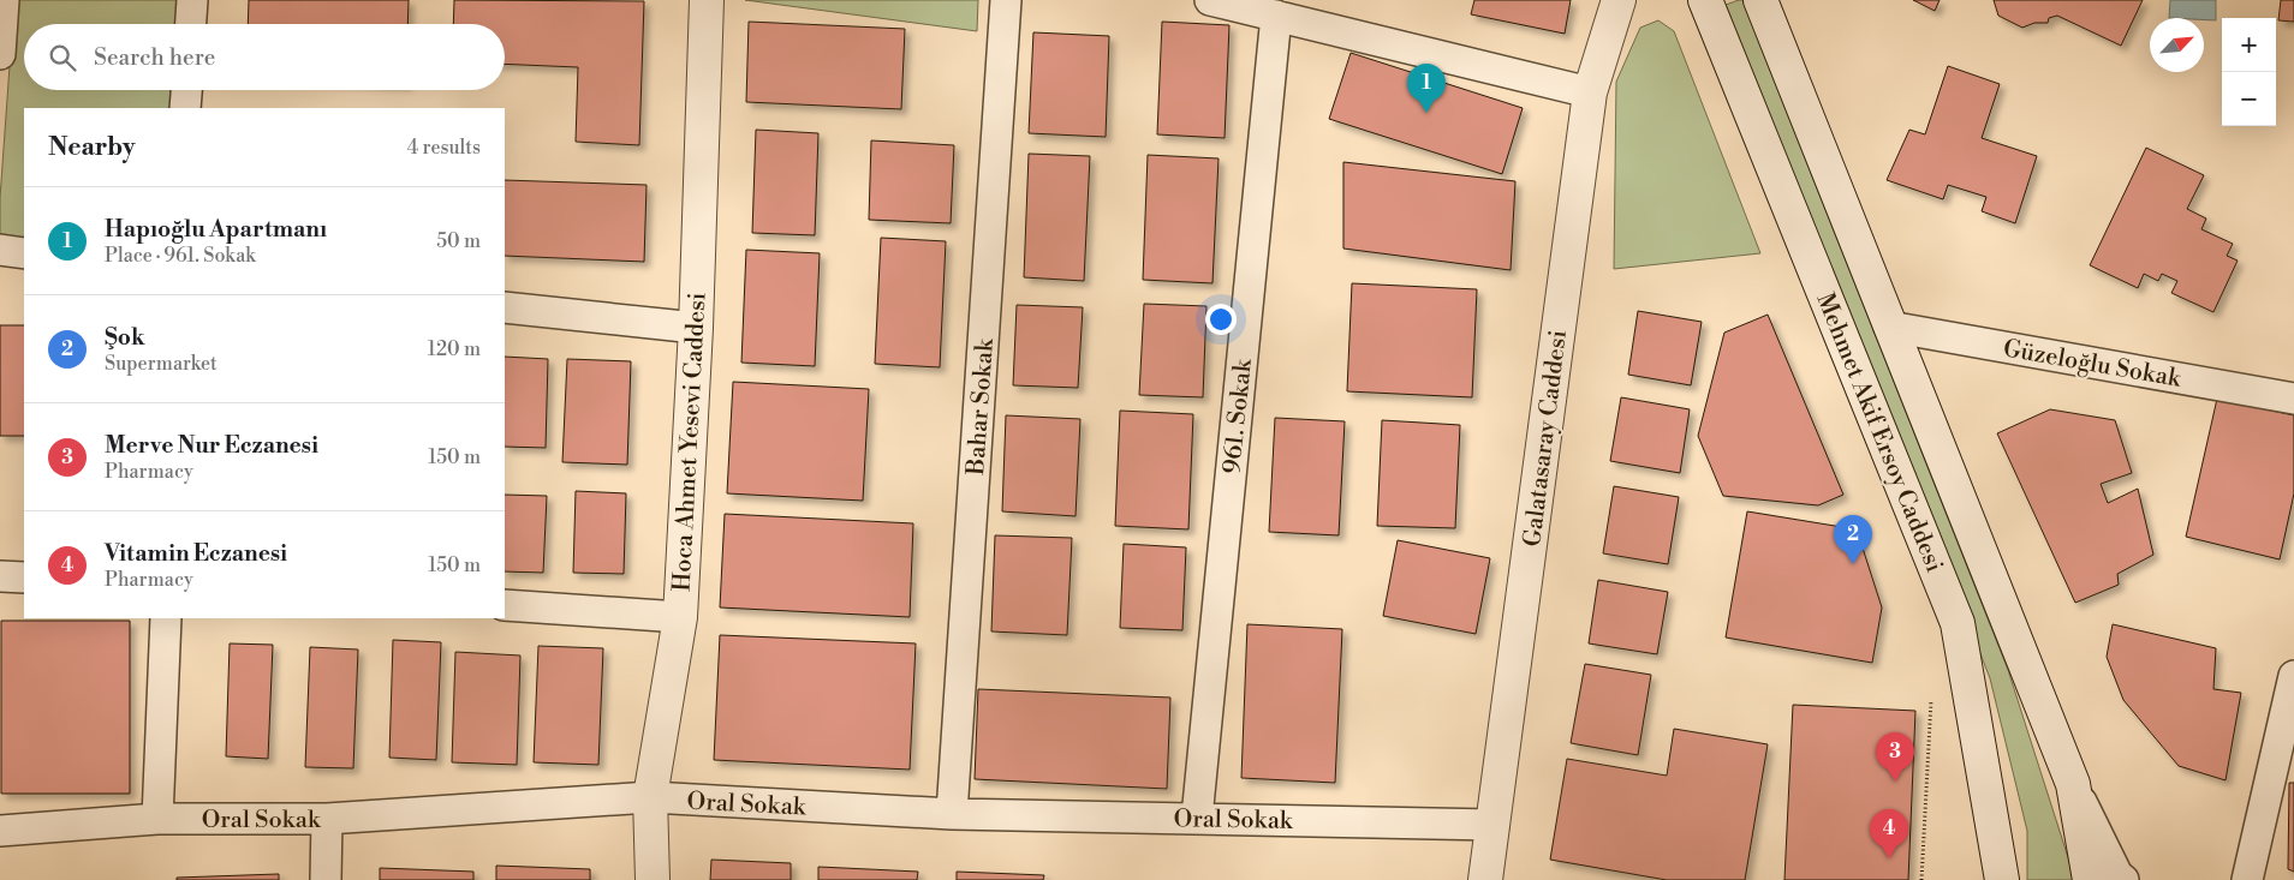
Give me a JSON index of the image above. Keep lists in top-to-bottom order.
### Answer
{
  "streets": {
    "main road": ["Mehmet Akif Ersoy Caddesi", "Galatasaray Caddesi", "Hoca Ahmet Yesevi Caddesi"],
    "street": [
      "Güzeloğlu Sokak",
      "Bahar Sokak",
      "961. Sokak",
      "Oral Sokak"
    ]
  },
  "crossings": [
    ["Güzeloğlu Sokak", "Mehmet Akif Ersoy Caddesi"],
    ["Bahar Sokak", "Oral Sokak"],
    ["961. Sokak", "Oral Sokak"],
    ["Galatasaray Caddesi", "Oral Sokak"],
    ["Hoca Ahmet Yesevi Caddesi", "Oral Sokak"]
  ],
  "north": "top right",
  "page": {
    "map_buttons": ["+", "−"],
    "search": "Search here",
    "pins": [
      "1",
      "2",
      "3",
      "4"
    ],
    "heading": ["Nearby", "4 results"],
    "list": [
      {
        "mark": "1",
        "name": "Hapıoğlu Apartmanı",
        "note": "Place · 961. Sokak",
        "value": "50 m"
      },
      {
        "mark": "2",
        "name": "Şok",
        "note": "Supermarket",
        "value": "120 m"
      },
      {
        "mark": "3",
        "name": "Merve Nur Eczanesi",
        "note": "Pharmacy",
        "value": "150 m"
      },
      {
        "mark": "4",
        "name": "Vitamin Eczanesi",
        "note": "Pharmacy",
        "value": "150 m"
      }
    ]
  }
}
